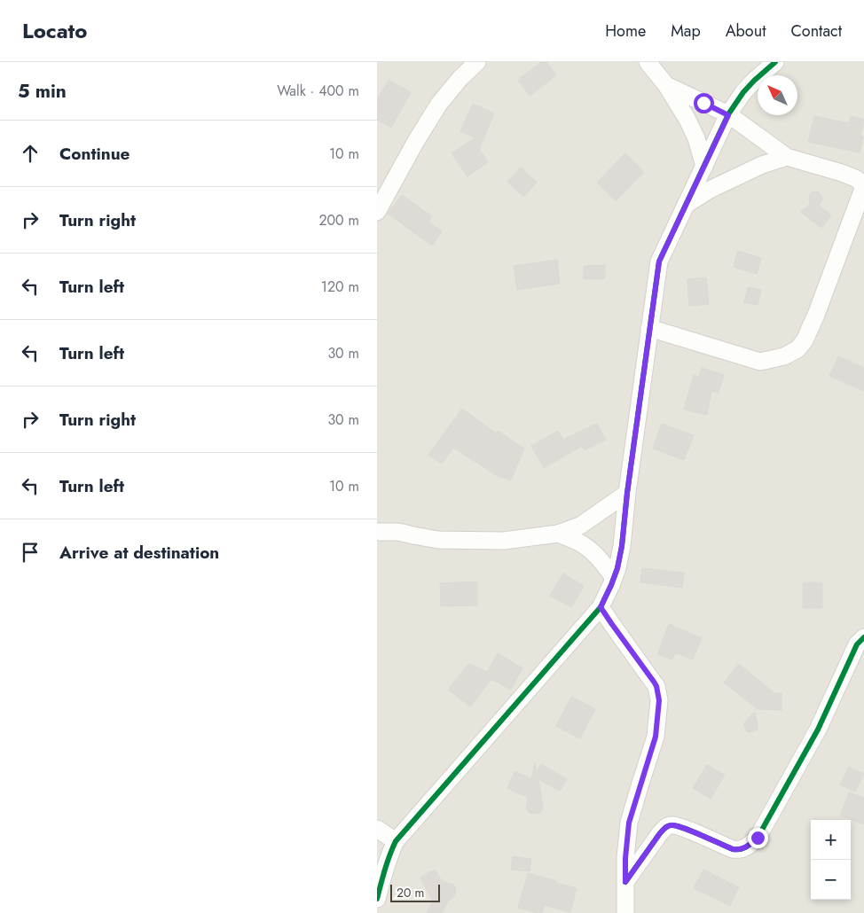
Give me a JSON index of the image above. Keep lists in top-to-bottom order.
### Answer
{
  "scale_bar": "20 m",
  "north": "top left",
  "page": {
    "header": "Locato",
    "nav": [
      "Home",
      "Map",
      "About",
      "Contact"
    ],
    "heading": ["5 min", "Walk · 400 m"],
    "list": [
      ["Continue", "10 m"],
      ["Turn right", "200 m"],
      ["Turn left", "120 m"],
      ["Turn left", "30 m"],
      ["Turn right", "30 m"],
      ["Turn left", "10 m"],
      "Arrive at destination"
    ],
    "map_buttons": ["+", "−"],
    "scale": "20 m"
  }
}
